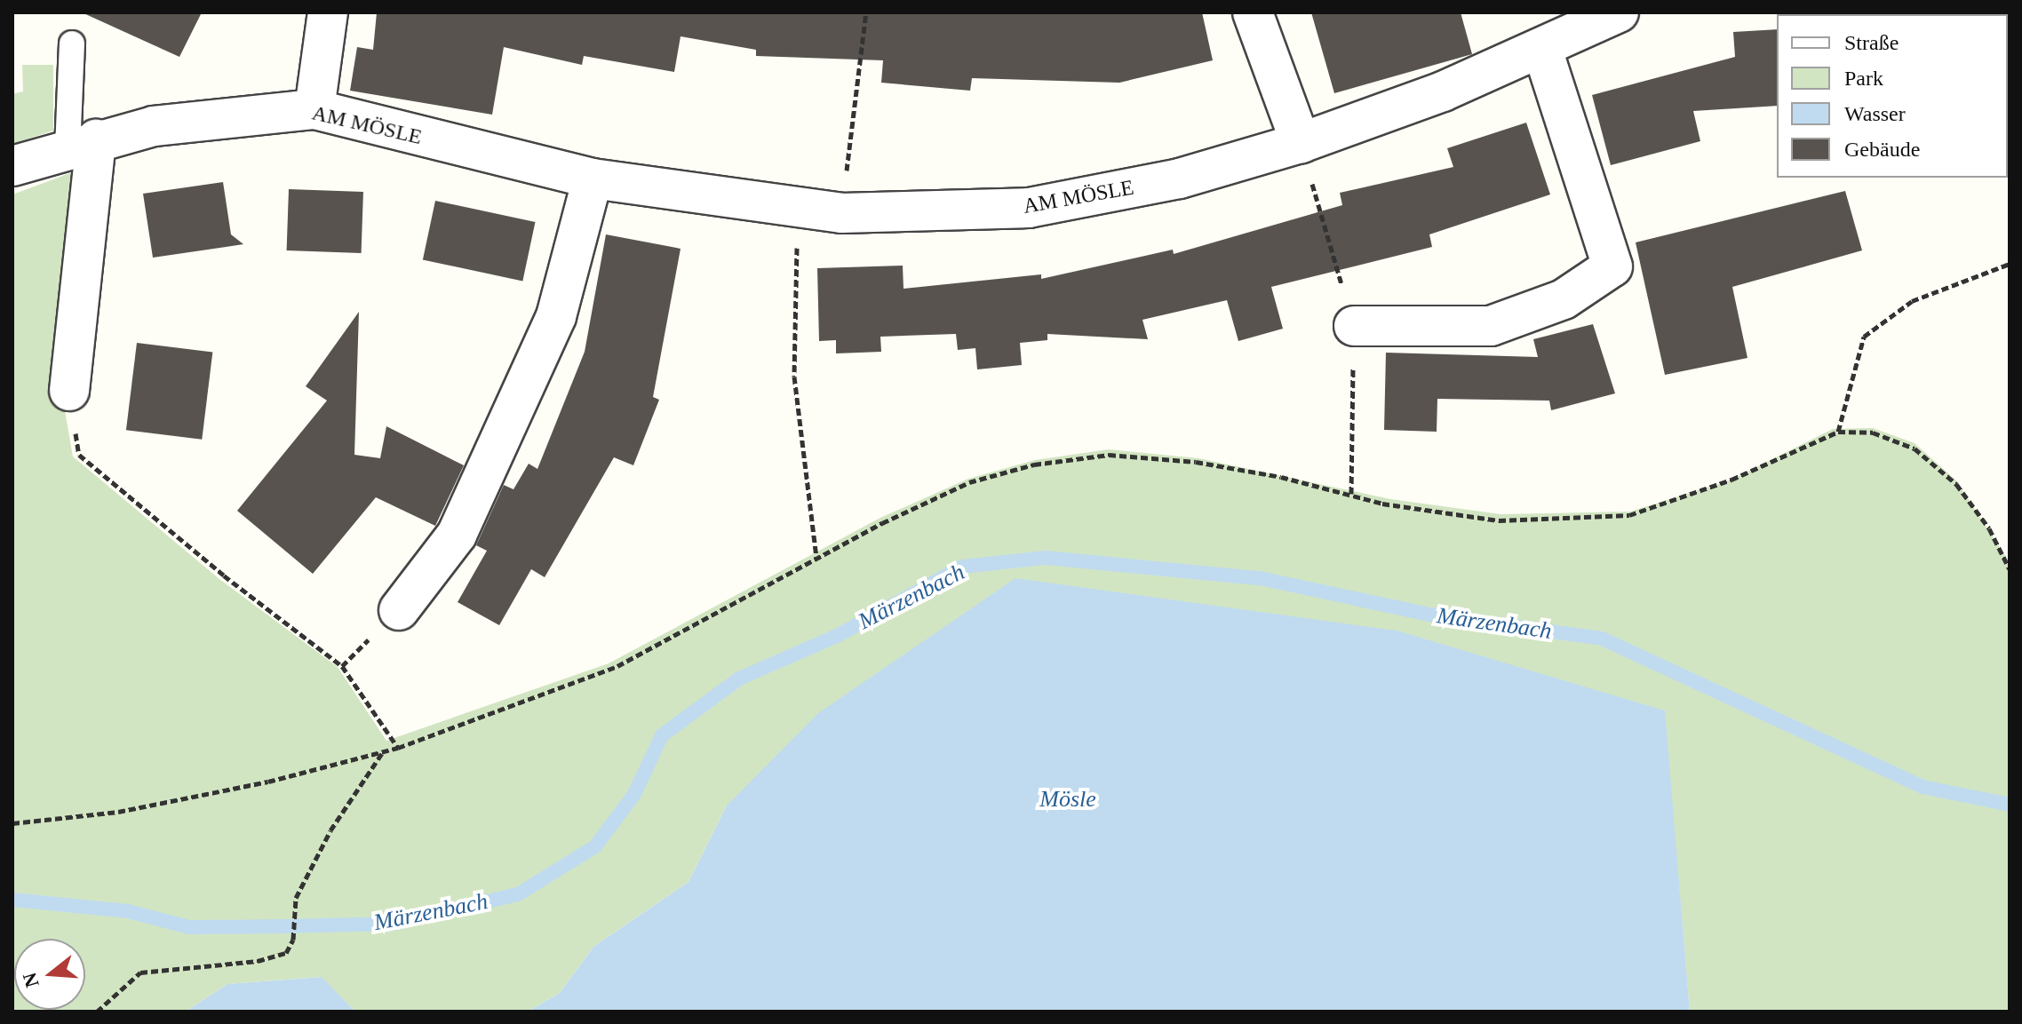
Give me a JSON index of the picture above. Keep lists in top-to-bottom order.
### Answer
{
  "streets": {
    "street": ["AM MÖSLE"]
  },
  "water": ["Märzenbach", "Mösle"],
  "legend": [
    "Straße",
    "Park",
    "Wasser",
    "Gebäude"
  ],
  "north": "left"
}
